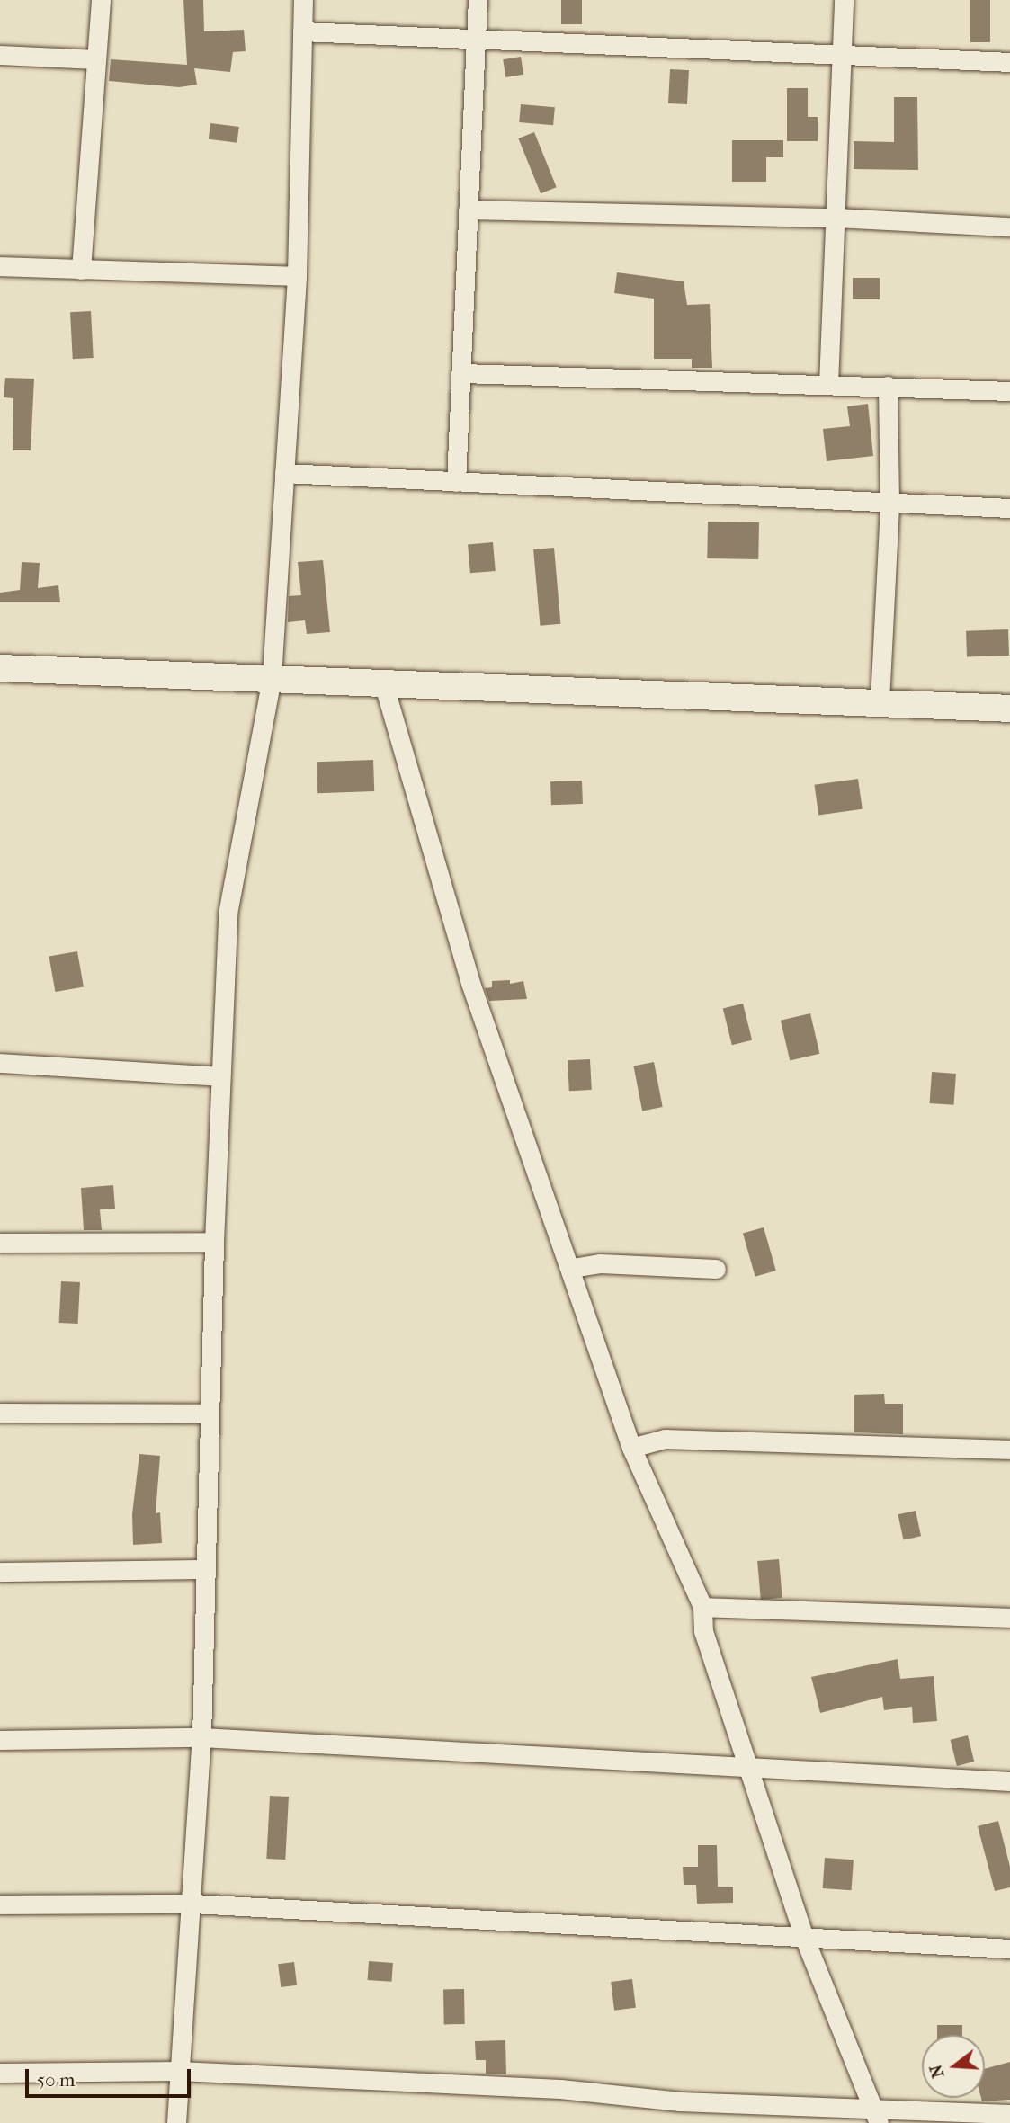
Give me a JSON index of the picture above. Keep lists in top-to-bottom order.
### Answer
{
  "scale_bar": "50 m",
  "north": "left"
}
